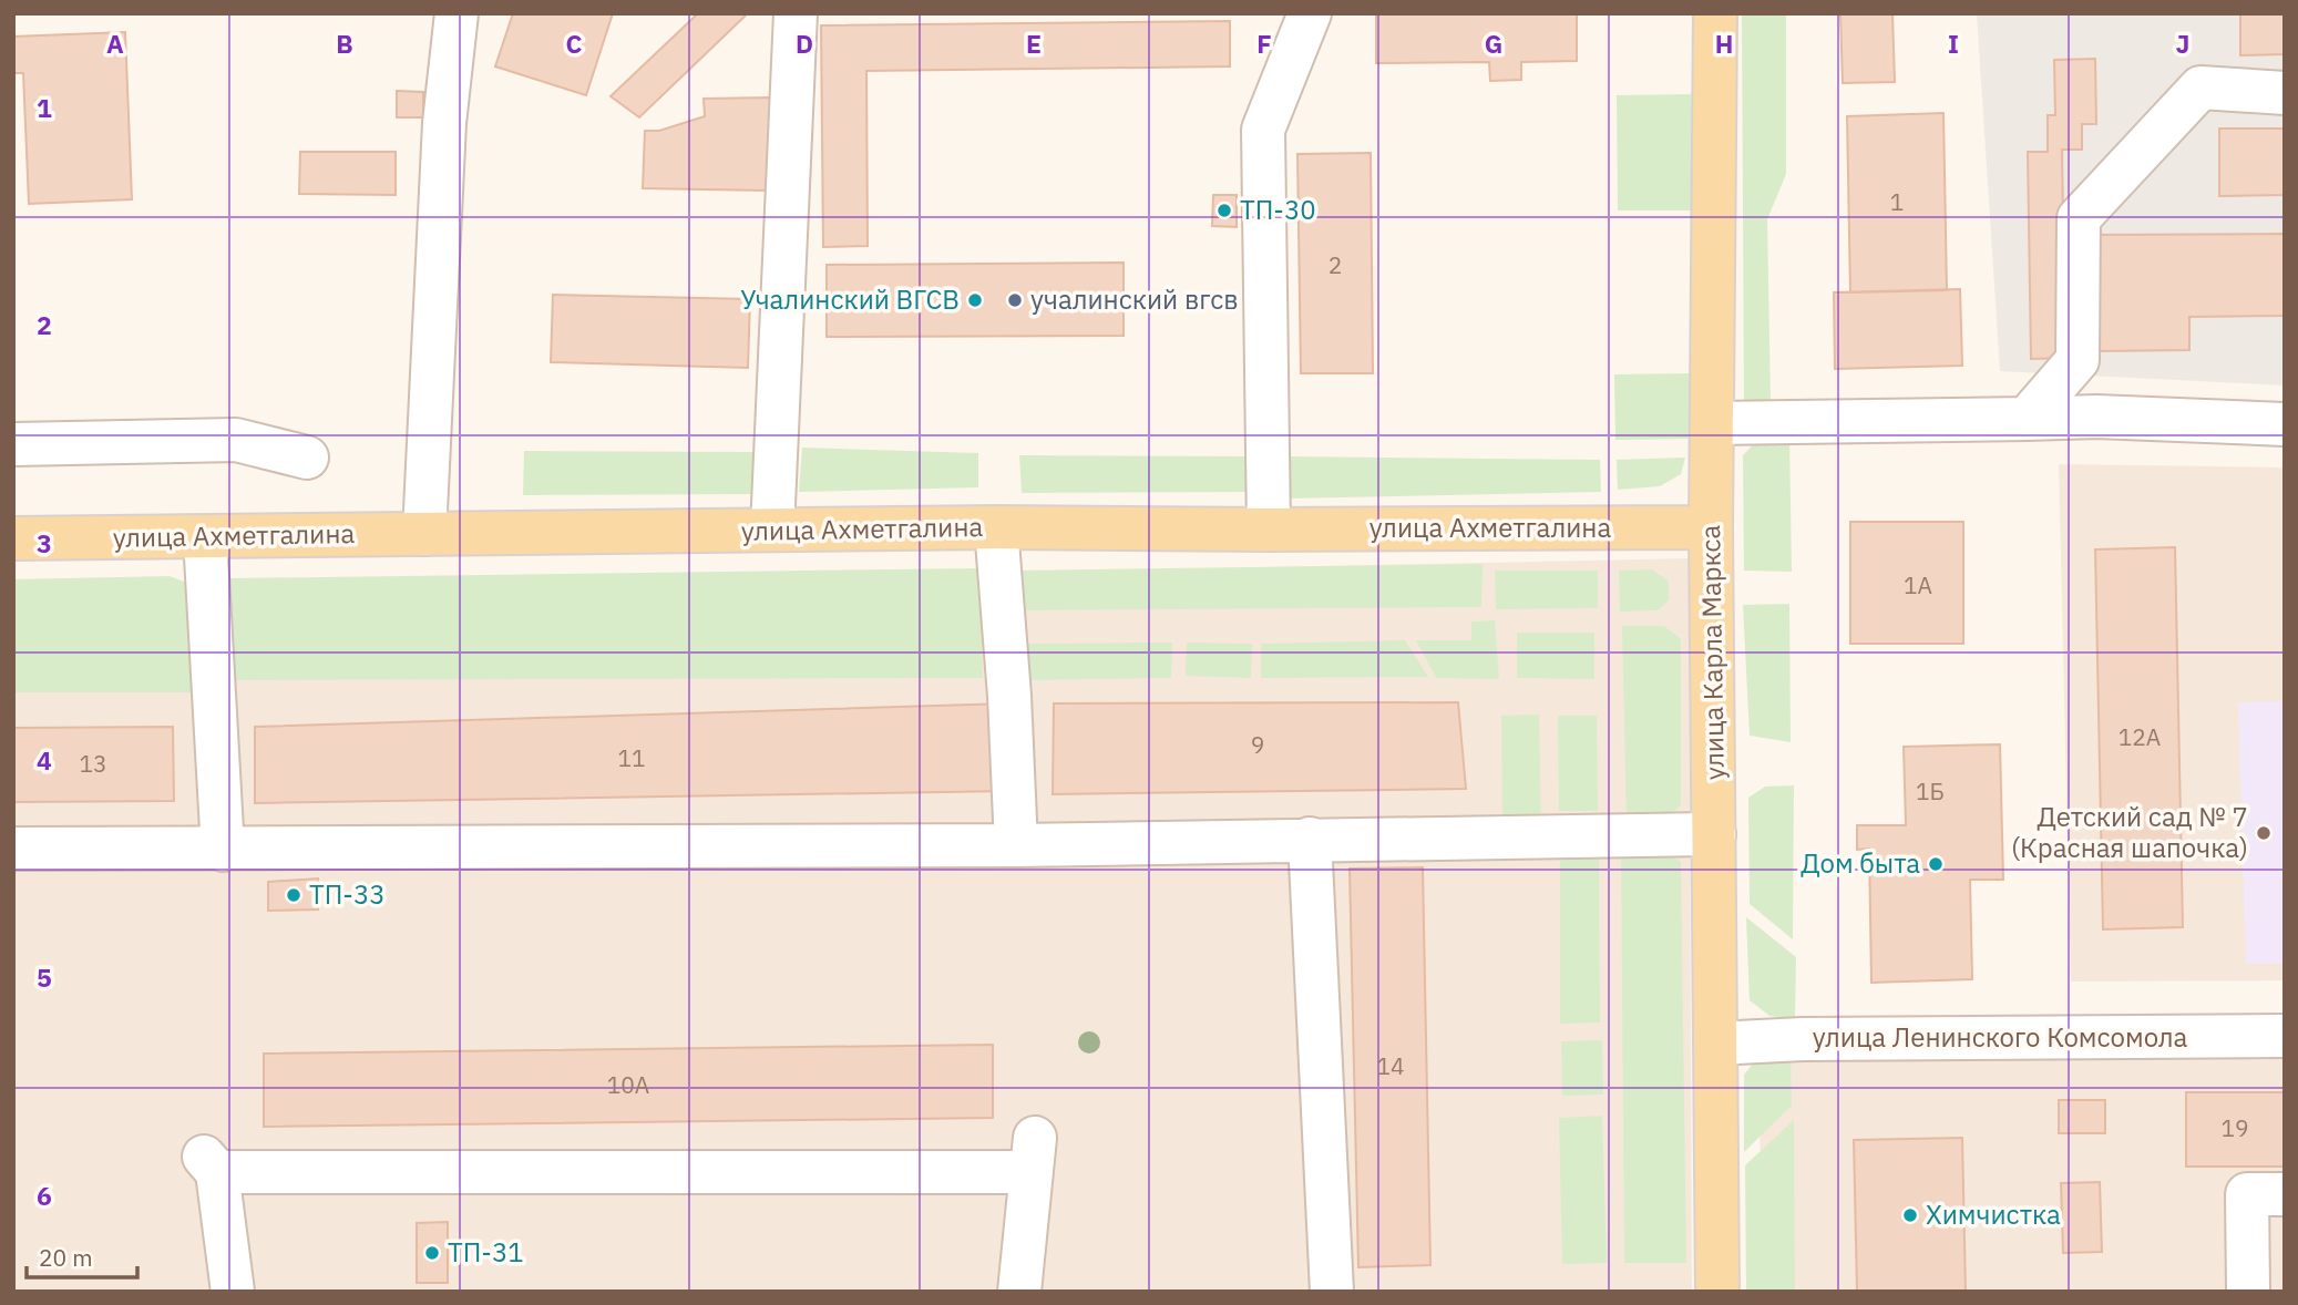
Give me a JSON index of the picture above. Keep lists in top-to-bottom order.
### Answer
{
  "streets": {
    "main road": ["улица Ахметгалина", "улица Карла Маркса"],
    "street": ["улица Ленинского Комсомола"]
  },
  "crossings": [
    ["улица Ахметгалина", "улица Карла Маркса"],
    ["улица Карла Маркса", "улица Ленинского Комсомола"]
  ],
  "places": [
    "ТП-30",
    "Учалинский ВГСВ",
    "учалинский вгсв",
    "Детский сад № 7 (Красная шапочка)",
    "Дом быта",
    "ТП-33",
    "Химчистка",
    "ТП-31"
  ],
  "house_numbers": [
    "1",
    "2",
    "1А",
    "12А",
    "9",
    "11",
    "13",
    "1Б",
    "14",
    "10А",
    "19"
  ],
  "scale_bar": "20 m",
  "grid": {
    "columns": [
      "A",
      "B",
      "C",
      "D",
      "E",
      "F",
      "G",
      "H",
      "I",
      "J"
    ],
    "rows": [
      "1",
      "2",
      "3",
      "4",
      "5",
      "6"
    ]
  }
}
